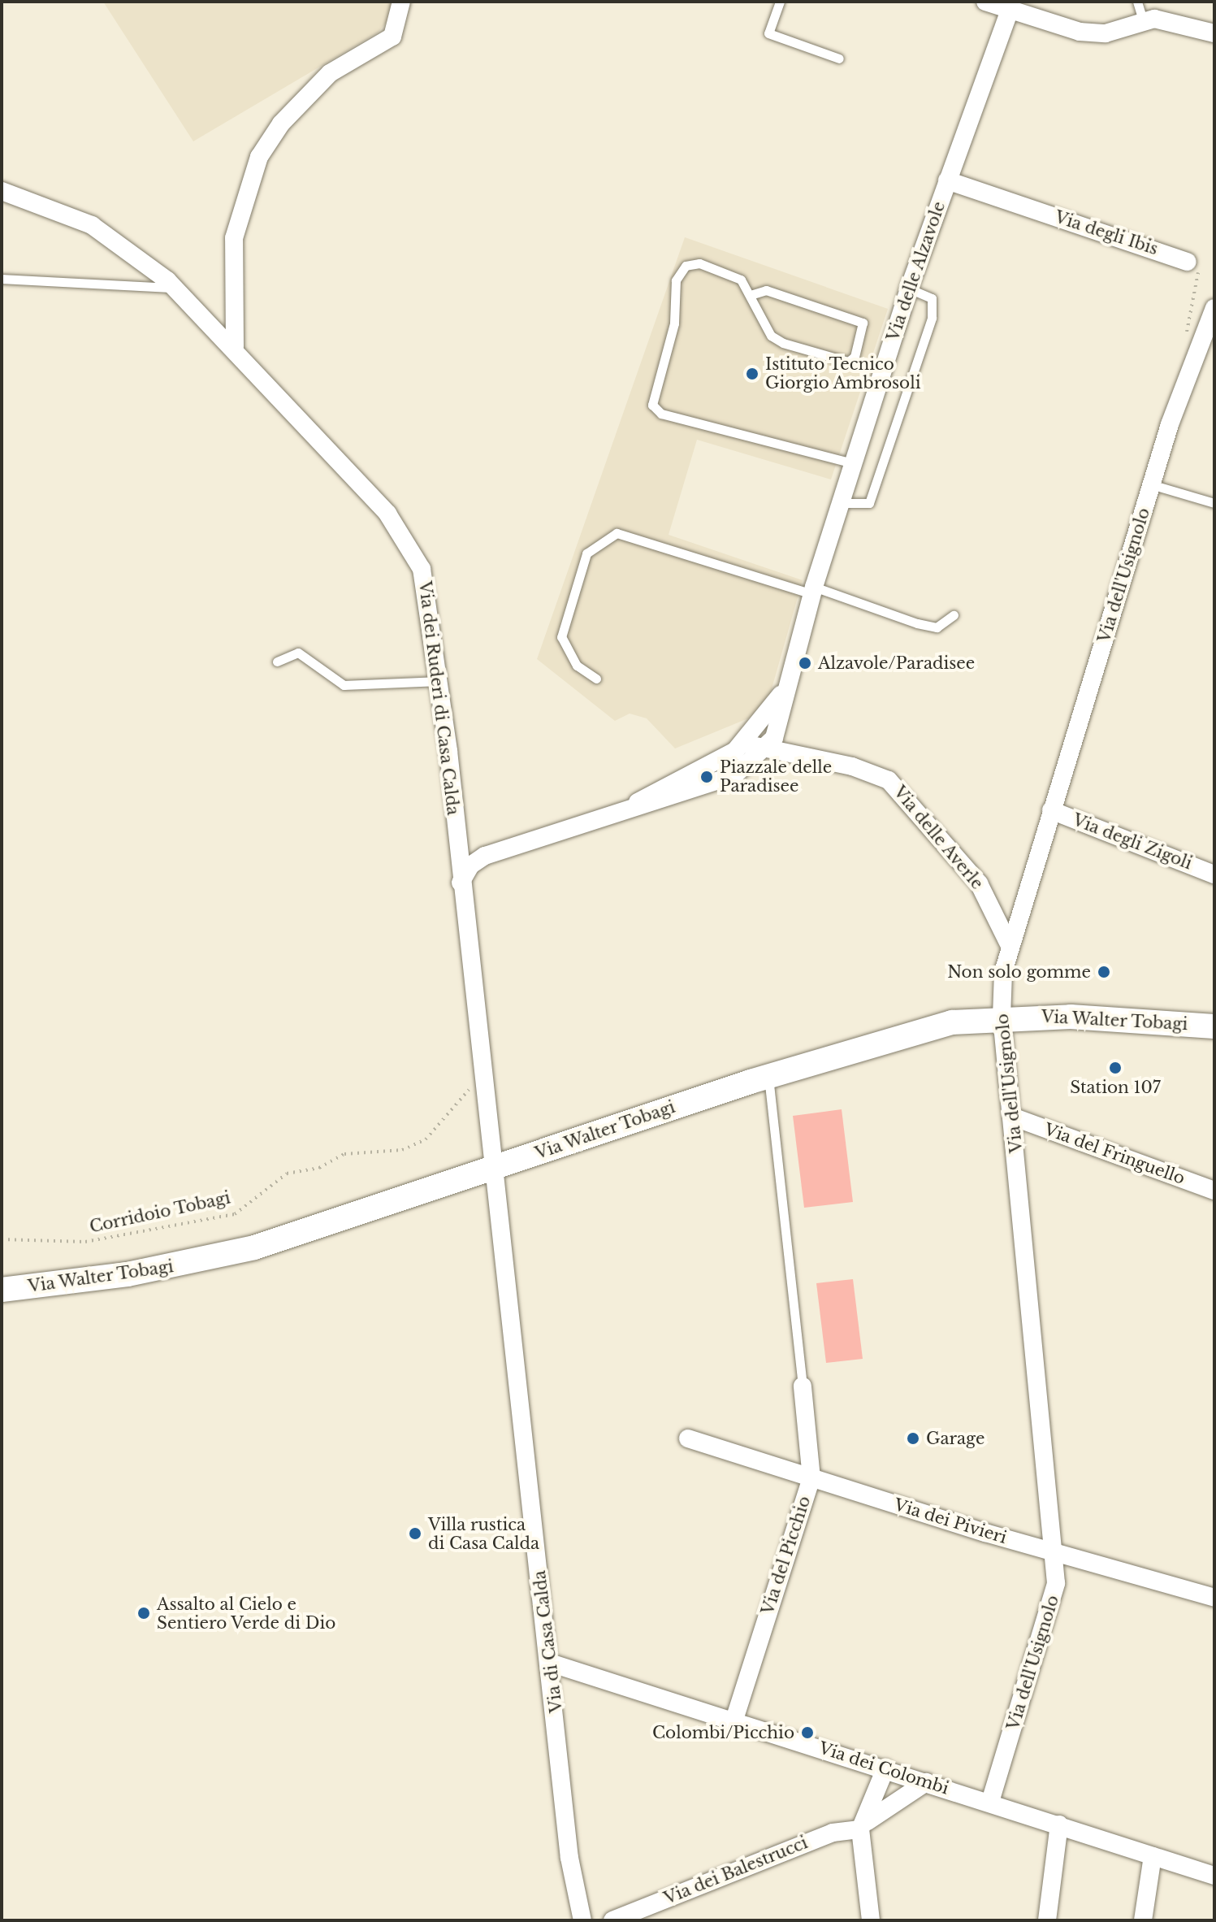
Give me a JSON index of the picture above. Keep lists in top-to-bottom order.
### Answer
{
  "streets": {
    "street": [
      "Via degli Ibis",
      "Via delle Alzavole",
      "Via dell'Usignolo",
      "Via dei Ruderi di Casa Calda",
      "Via delle Averle",
      "Via degli Zigoli",
      "Via Walter Tobagi",
      "Via del Fringuello",
      "Via dei Pivieri",
      "Via del Picchio",
      "Via di Casa Calda",
      "Via dei Colombi",
      "Via dei Balestrucci"
    ],
    "path": ["Corridoio Tobagi"]
  },
  "crossings": [
    ["Via degli Ibis", "Via delle Alzavole"],
    ["Via dell'Usignolo", "Via delle Averle"],
    ["Via dell'Usignolo", "Via degli Zigoli"],
    ["Via dell'Usignolo", "Via Walter Tobagi"],
    ["Via dell'Usignolo", "Via del Fringuello"],
    ["Via dell'Usignolo", "Via dei Pivieri"],
    ["Via dell'Usignolo", "Via dei Colombi"],
    ["Via dei Ruderi di Casa Calda", "Via Walter Tobagi"],
    ["Via dei Ruderi di Casa Calda", "Via di Casa Calda"],
    ["Via Walter Tobagi", "Via di Casa Calda"],
    ["Via dei Pivieri", "Via del Picchio"],
    ["Via del Picchio", "Via dei Colombi"],
    ["Via di Casa Calda", "Via dei Colombi"]
  ],
  "places": [
    "Istituto Tecnico Giorgio Ambrosoli",
    "Alzavole/Paradisee",
    "Piazzale delle Paradisee",
    "Non solo gomme",
    "Station 107",
    "Garage",
    "Villa rustica di Casa Calda",
    "Assalto al Cielo e Sentiero Verde di Dio",
    "Colombi/Picchio"
  ]
}
